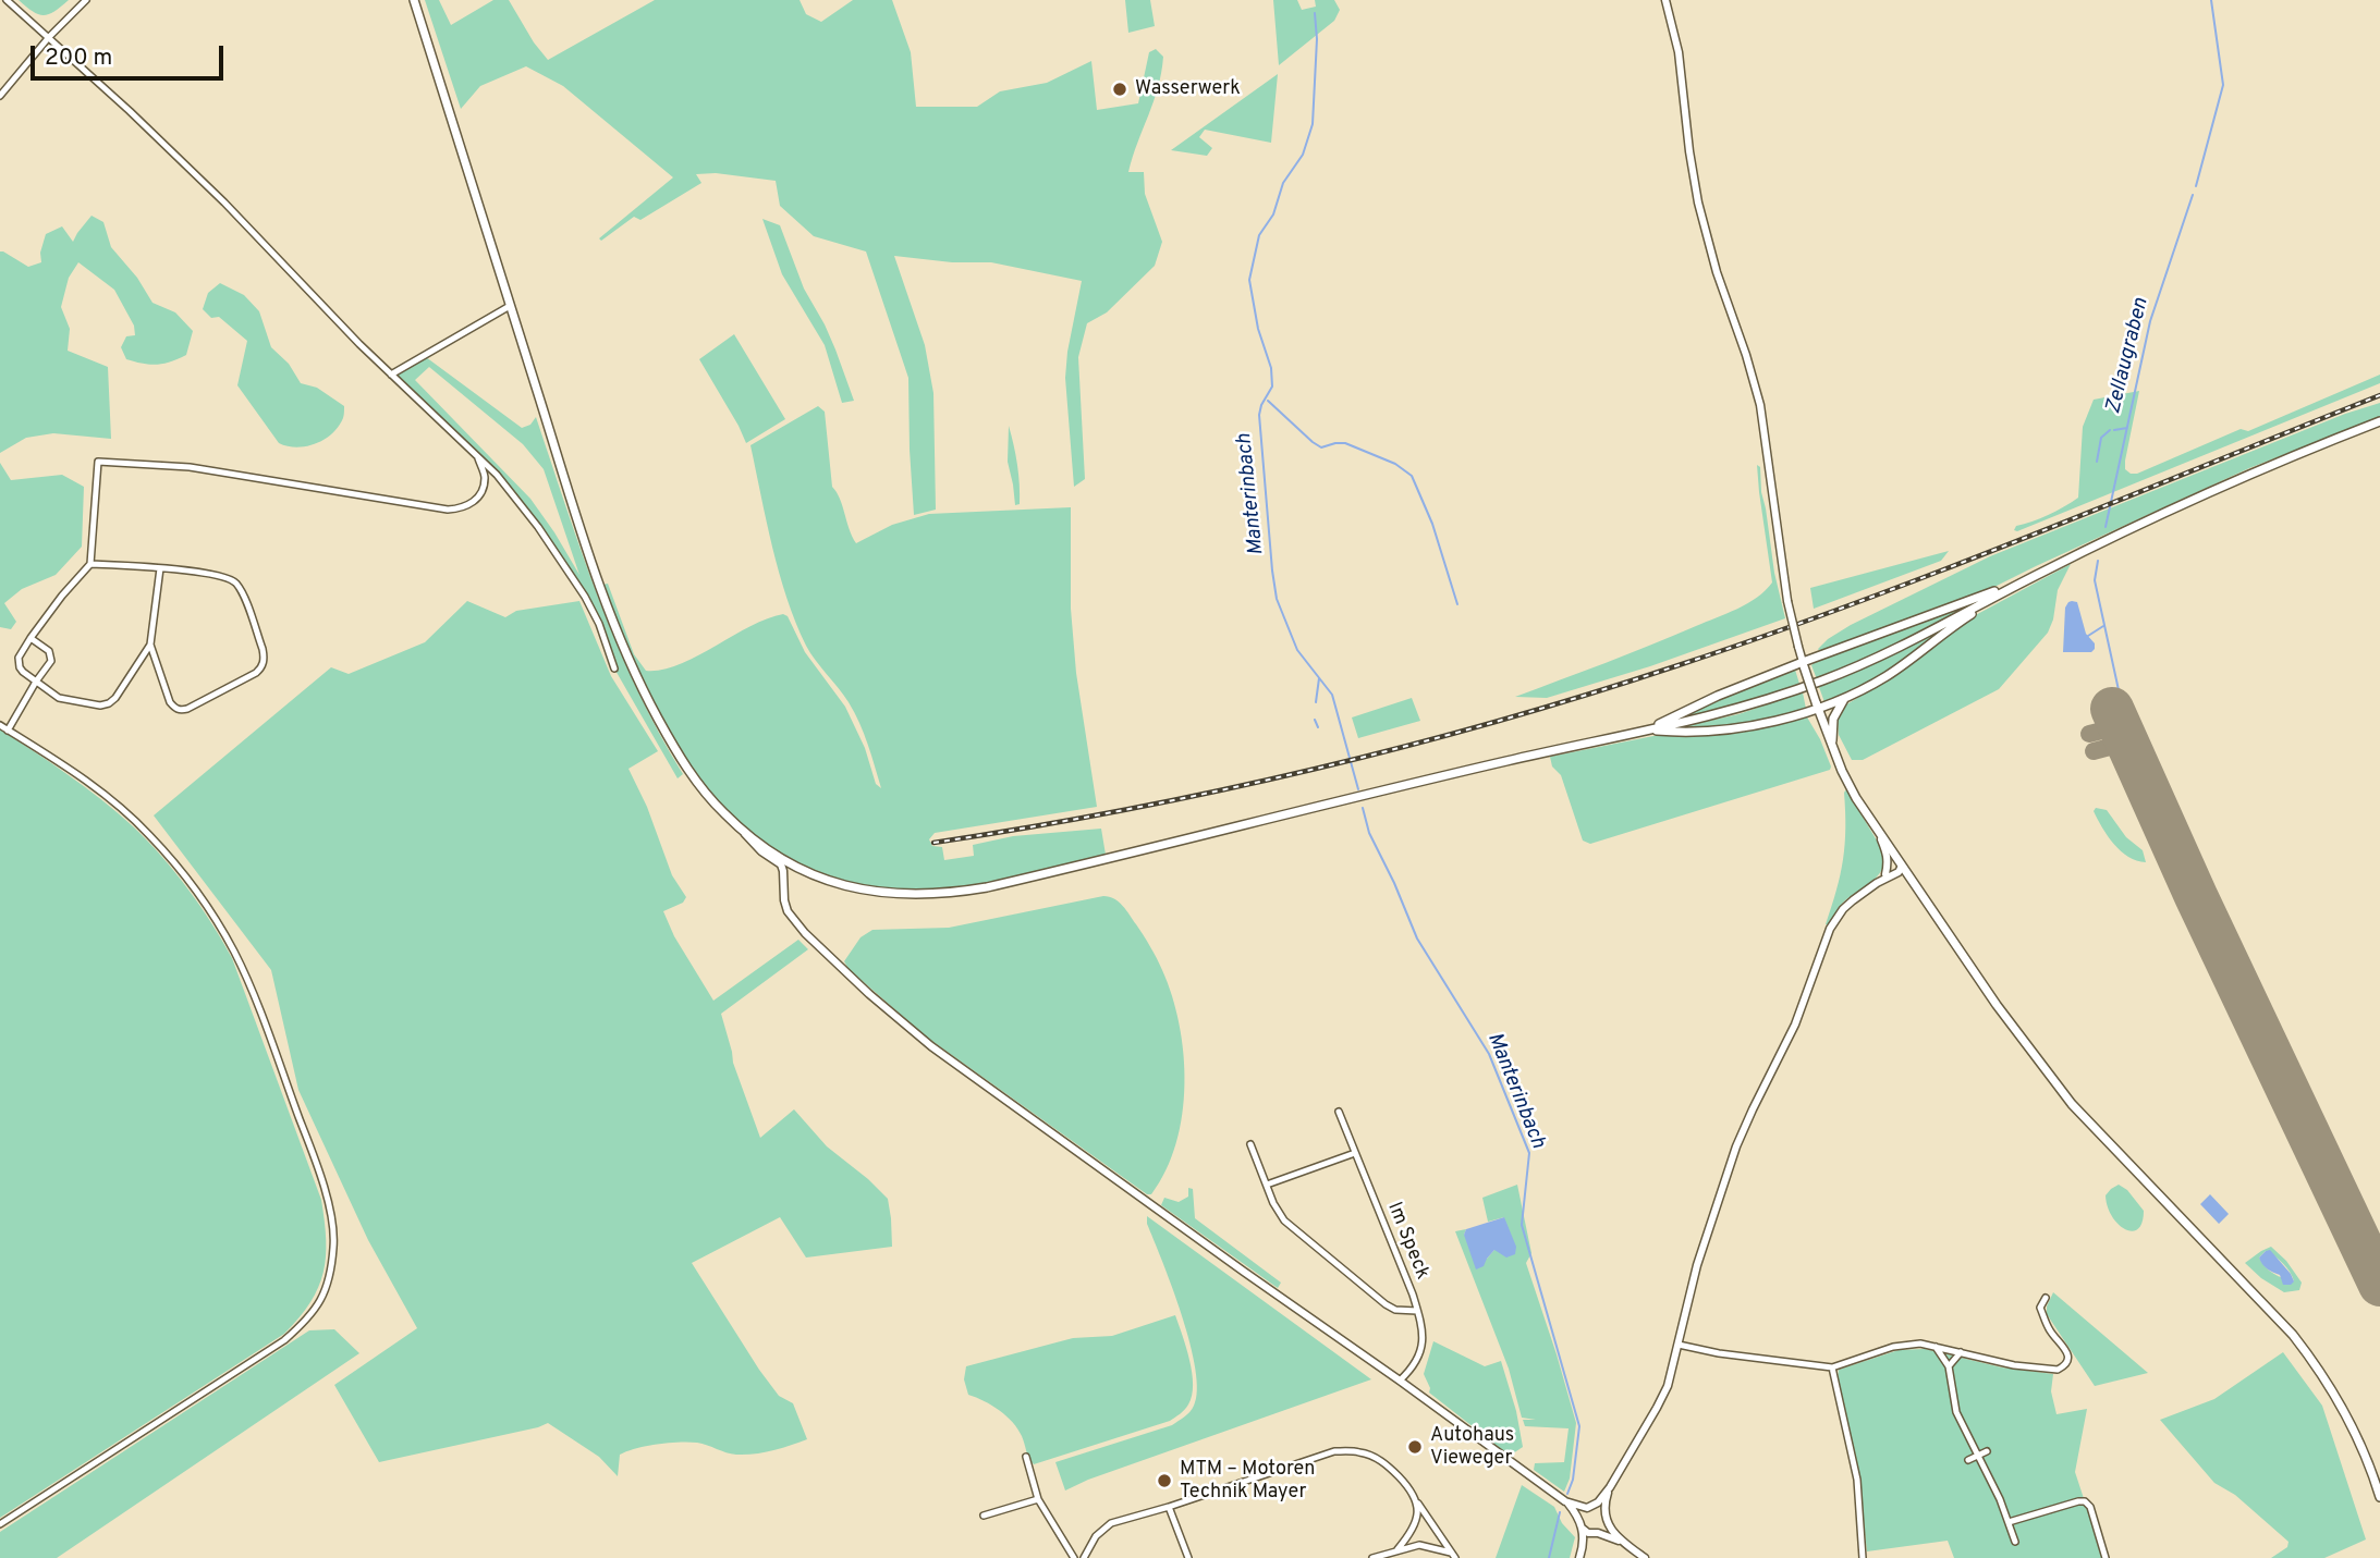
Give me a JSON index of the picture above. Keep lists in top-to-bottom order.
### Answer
{
  "streets": {
    "street": ["Im Speck"]
  },
  "water": ["Zellaugraben", "Manterinbach"],
  "places": ["Wasserwerk", "Autohaus Vieweger", "MTM – Motoren Technik Mayer"],
  "scale_bar": "200 m"
}
